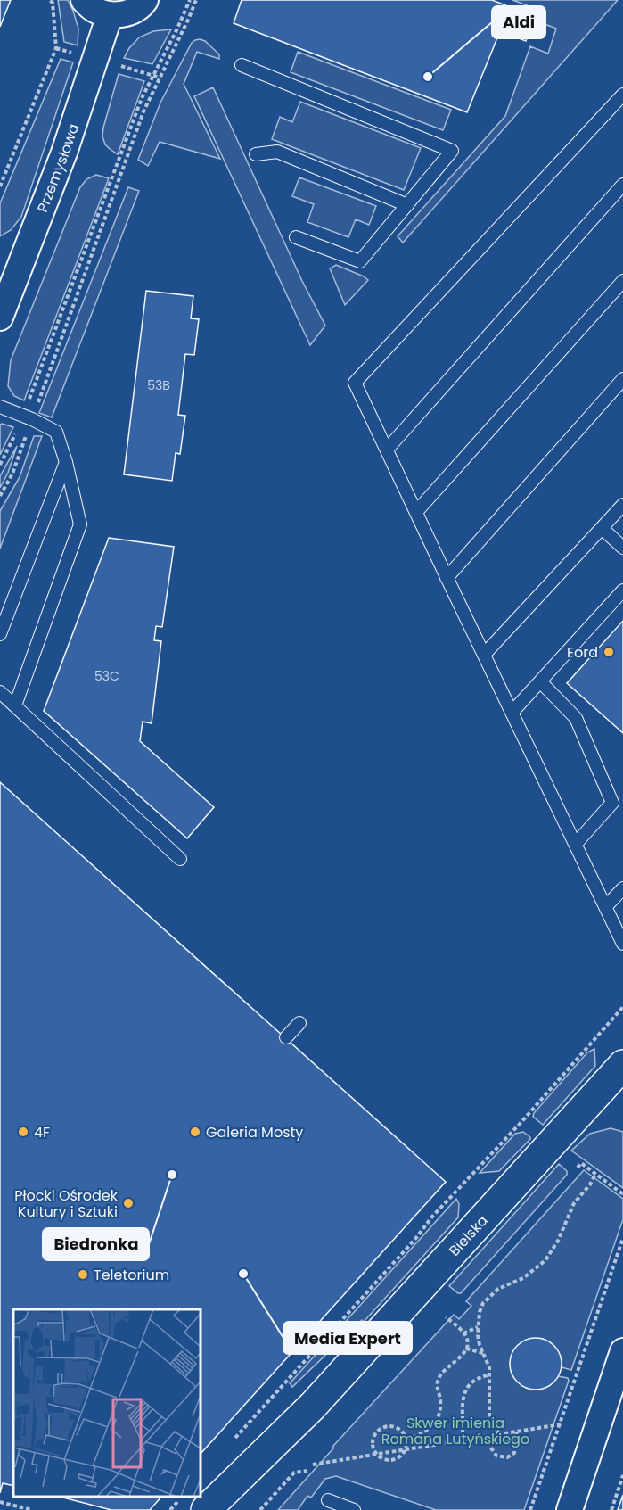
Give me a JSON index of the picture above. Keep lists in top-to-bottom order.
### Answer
{
  "streets": {
    "main road": ["Bielska"],
    "street": ["Przemysłowa"]
  },
  "parks": ["Skwer imienia Romana Lutyńskiego"],
  "places": [
    "Aldi",
    "Ford",
    "4F",
    "Galeria Mosty",
    "Biedronka",
    "Płocki Ośrodek Kultury i Sztuki",
    "Media Expert",
    "Teletorium"
  ],
  "house_numbers": ["53B", "53C"]
}
